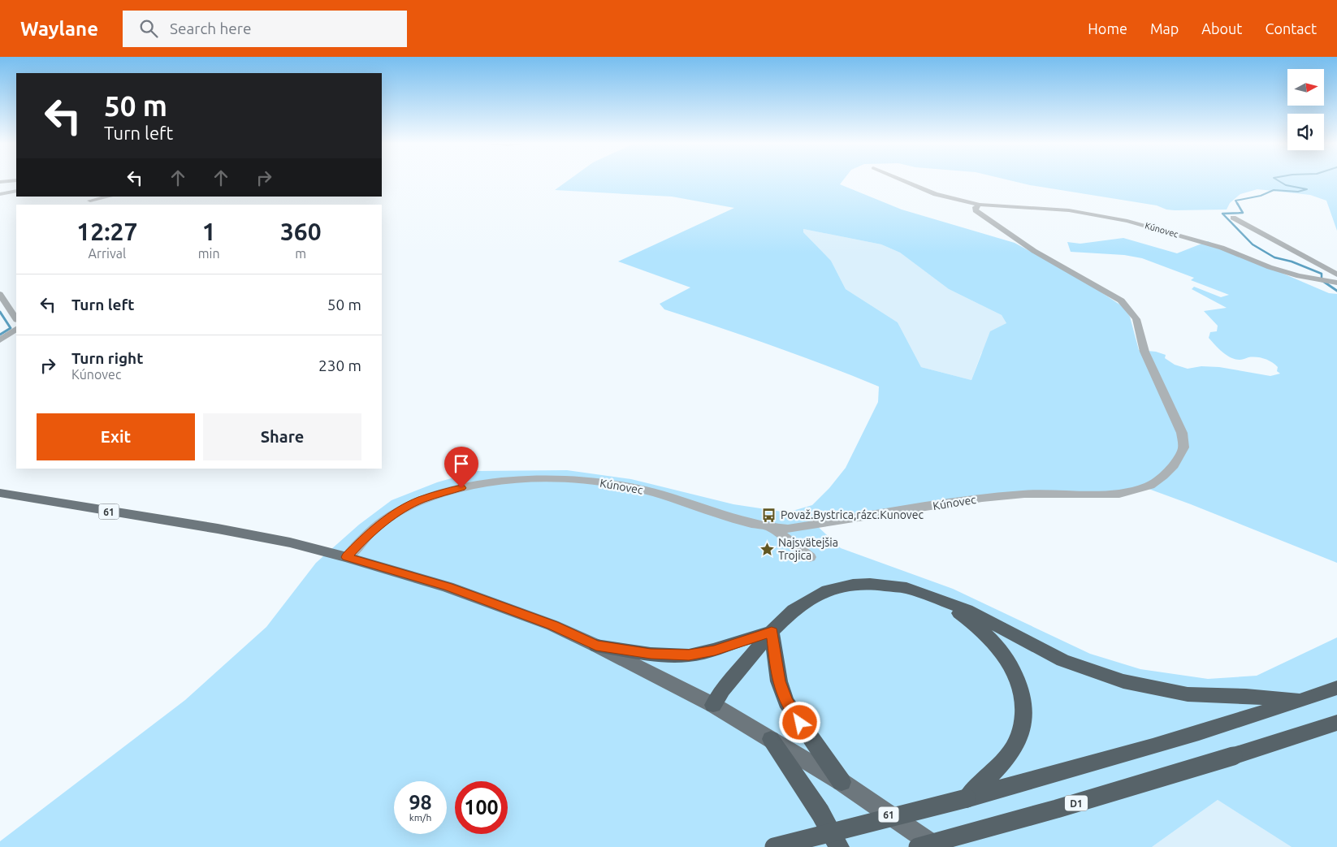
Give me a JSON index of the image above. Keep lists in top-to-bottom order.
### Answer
{
  "streets": {
    "highway": ["D1"],
    "main road": ["61"],
    "street": ["Kúnovec"]
  },
  "crossings": [
    ["Kúnovec", "61"]
  ],
  "places": {
    "bus stop": ["Považ.Bystrica,rázc.Kunovec"],
    "place": ["Najsvätejšia Trojica"]
  },
  "north": "right",
  "page": {
    "header": "Waylane",
    "search": "Search here",
    "nav": [
      "Home",
      "Map",
      "About",
      "Contact"
    ],
    "turn": ["50 m", "Turn left"],
    "eta": [
      "12:27",
      "Arrival",
      "1",
      "min",
      "360",
      "m"
    ],
    "list": [
      {
        "name": "Turn left",
        "value": "50 m"
      },
      {
        "name": "Turn right",
        "note": "Kúnovec",
        "value": "230 m"
      }
    ],
    "buttons": ["Exit", "Share"],
    "speed": "98 km/h",
    "limit": "100"
  }
}
